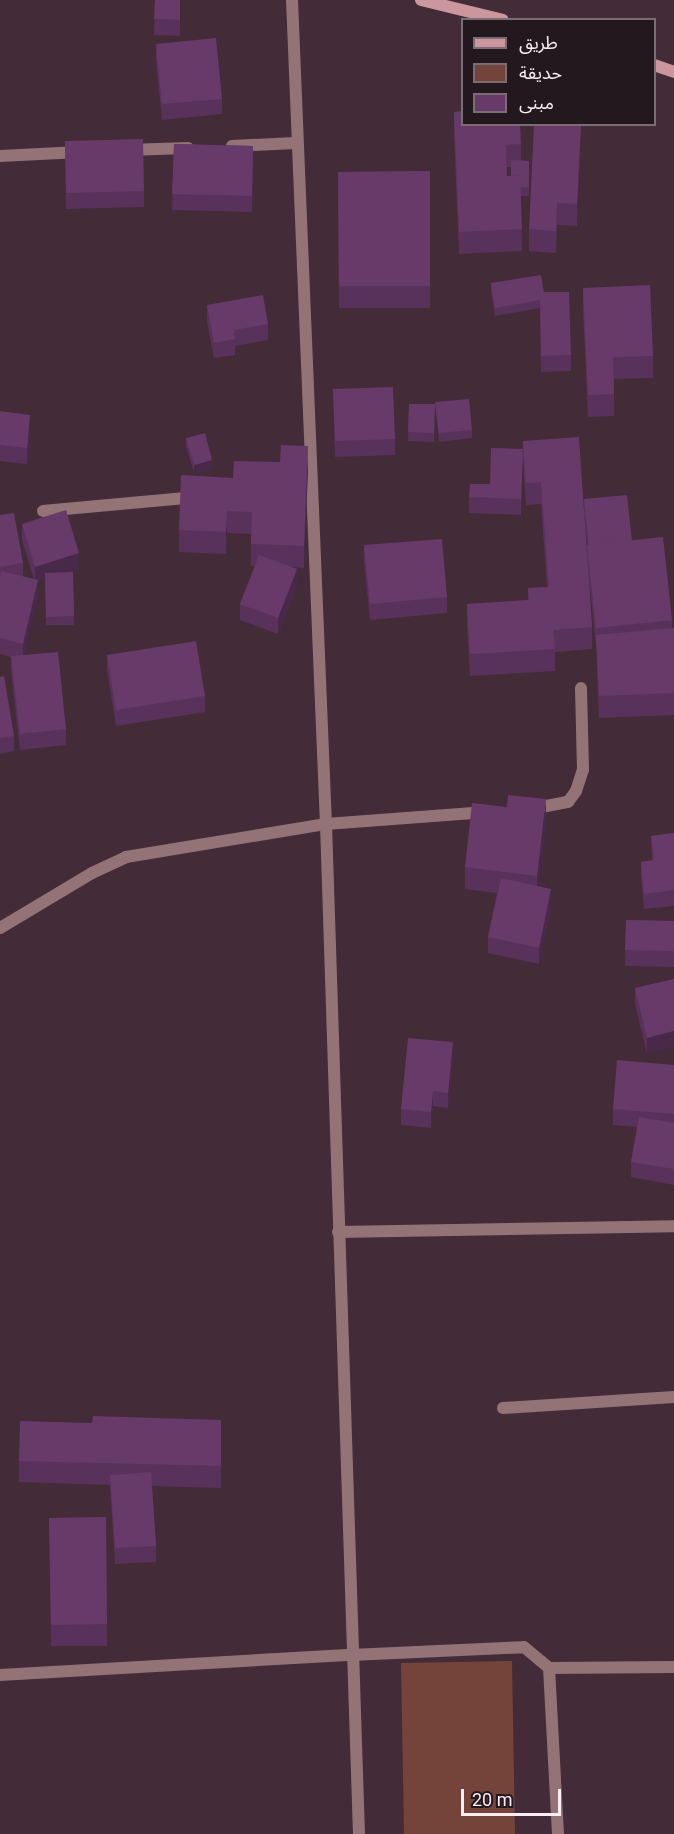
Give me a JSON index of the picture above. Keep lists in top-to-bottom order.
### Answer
{
  "legend": ["طريق", "حديقة", "مبنى"],
  "scale_bar": "20 m"
}
